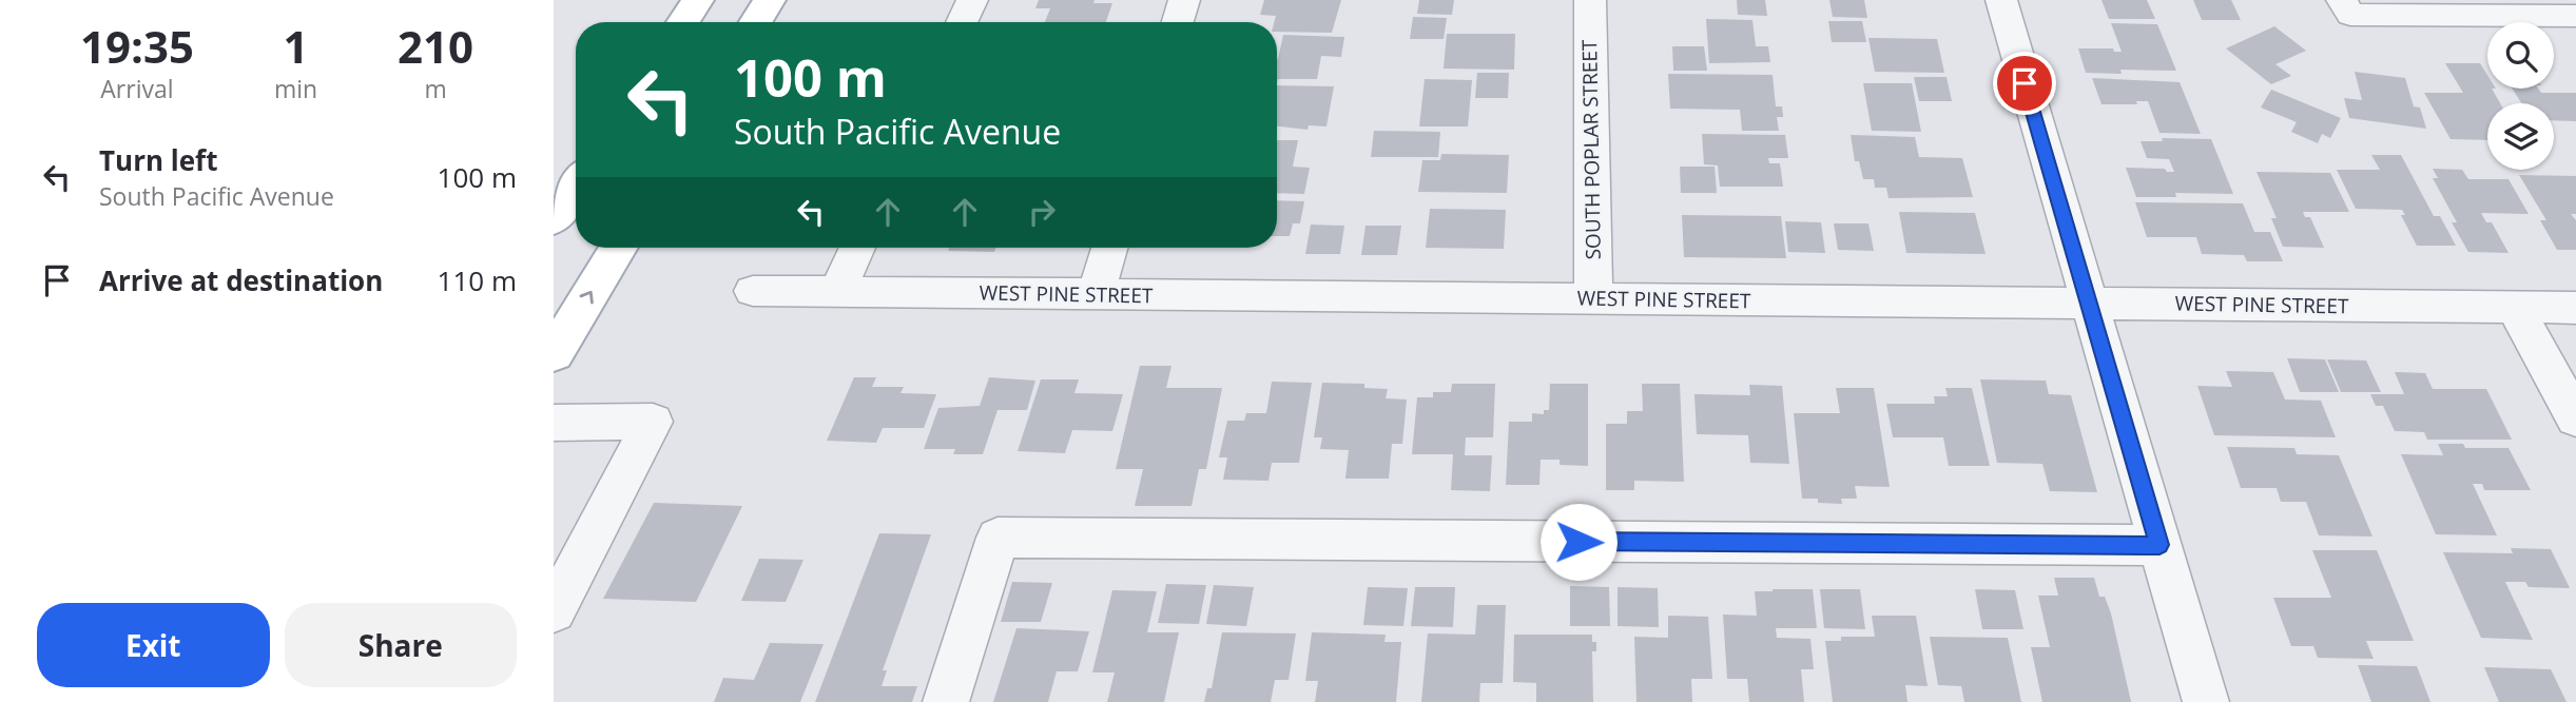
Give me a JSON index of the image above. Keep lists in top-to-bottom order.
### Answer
{
  "streets": {
    "street": ["SOUTH POPLAR STREET", "WEST PINE STREET"]
  },
  "crossings": [
    ["SOUTH POPLAR STREET", "WEST PINE STREET"]
  ],
  "page": {
    "eta": [
      "19:35",
      "Arrival",
      "1",
      "min",
      "210",
      "m"
    ],
    "turn": ["100 m", "South Pacific Avenue"],
    "list": [
      {
        "name": "Turn left",
        "note": "South Pacific Avenue",
        "value": "100 m"
      },
      {
        "name": "Arrive at destination",
        "value": "110 m"
      }
    ],
    "buttons": ["Exit", "Share"]
  }
}
